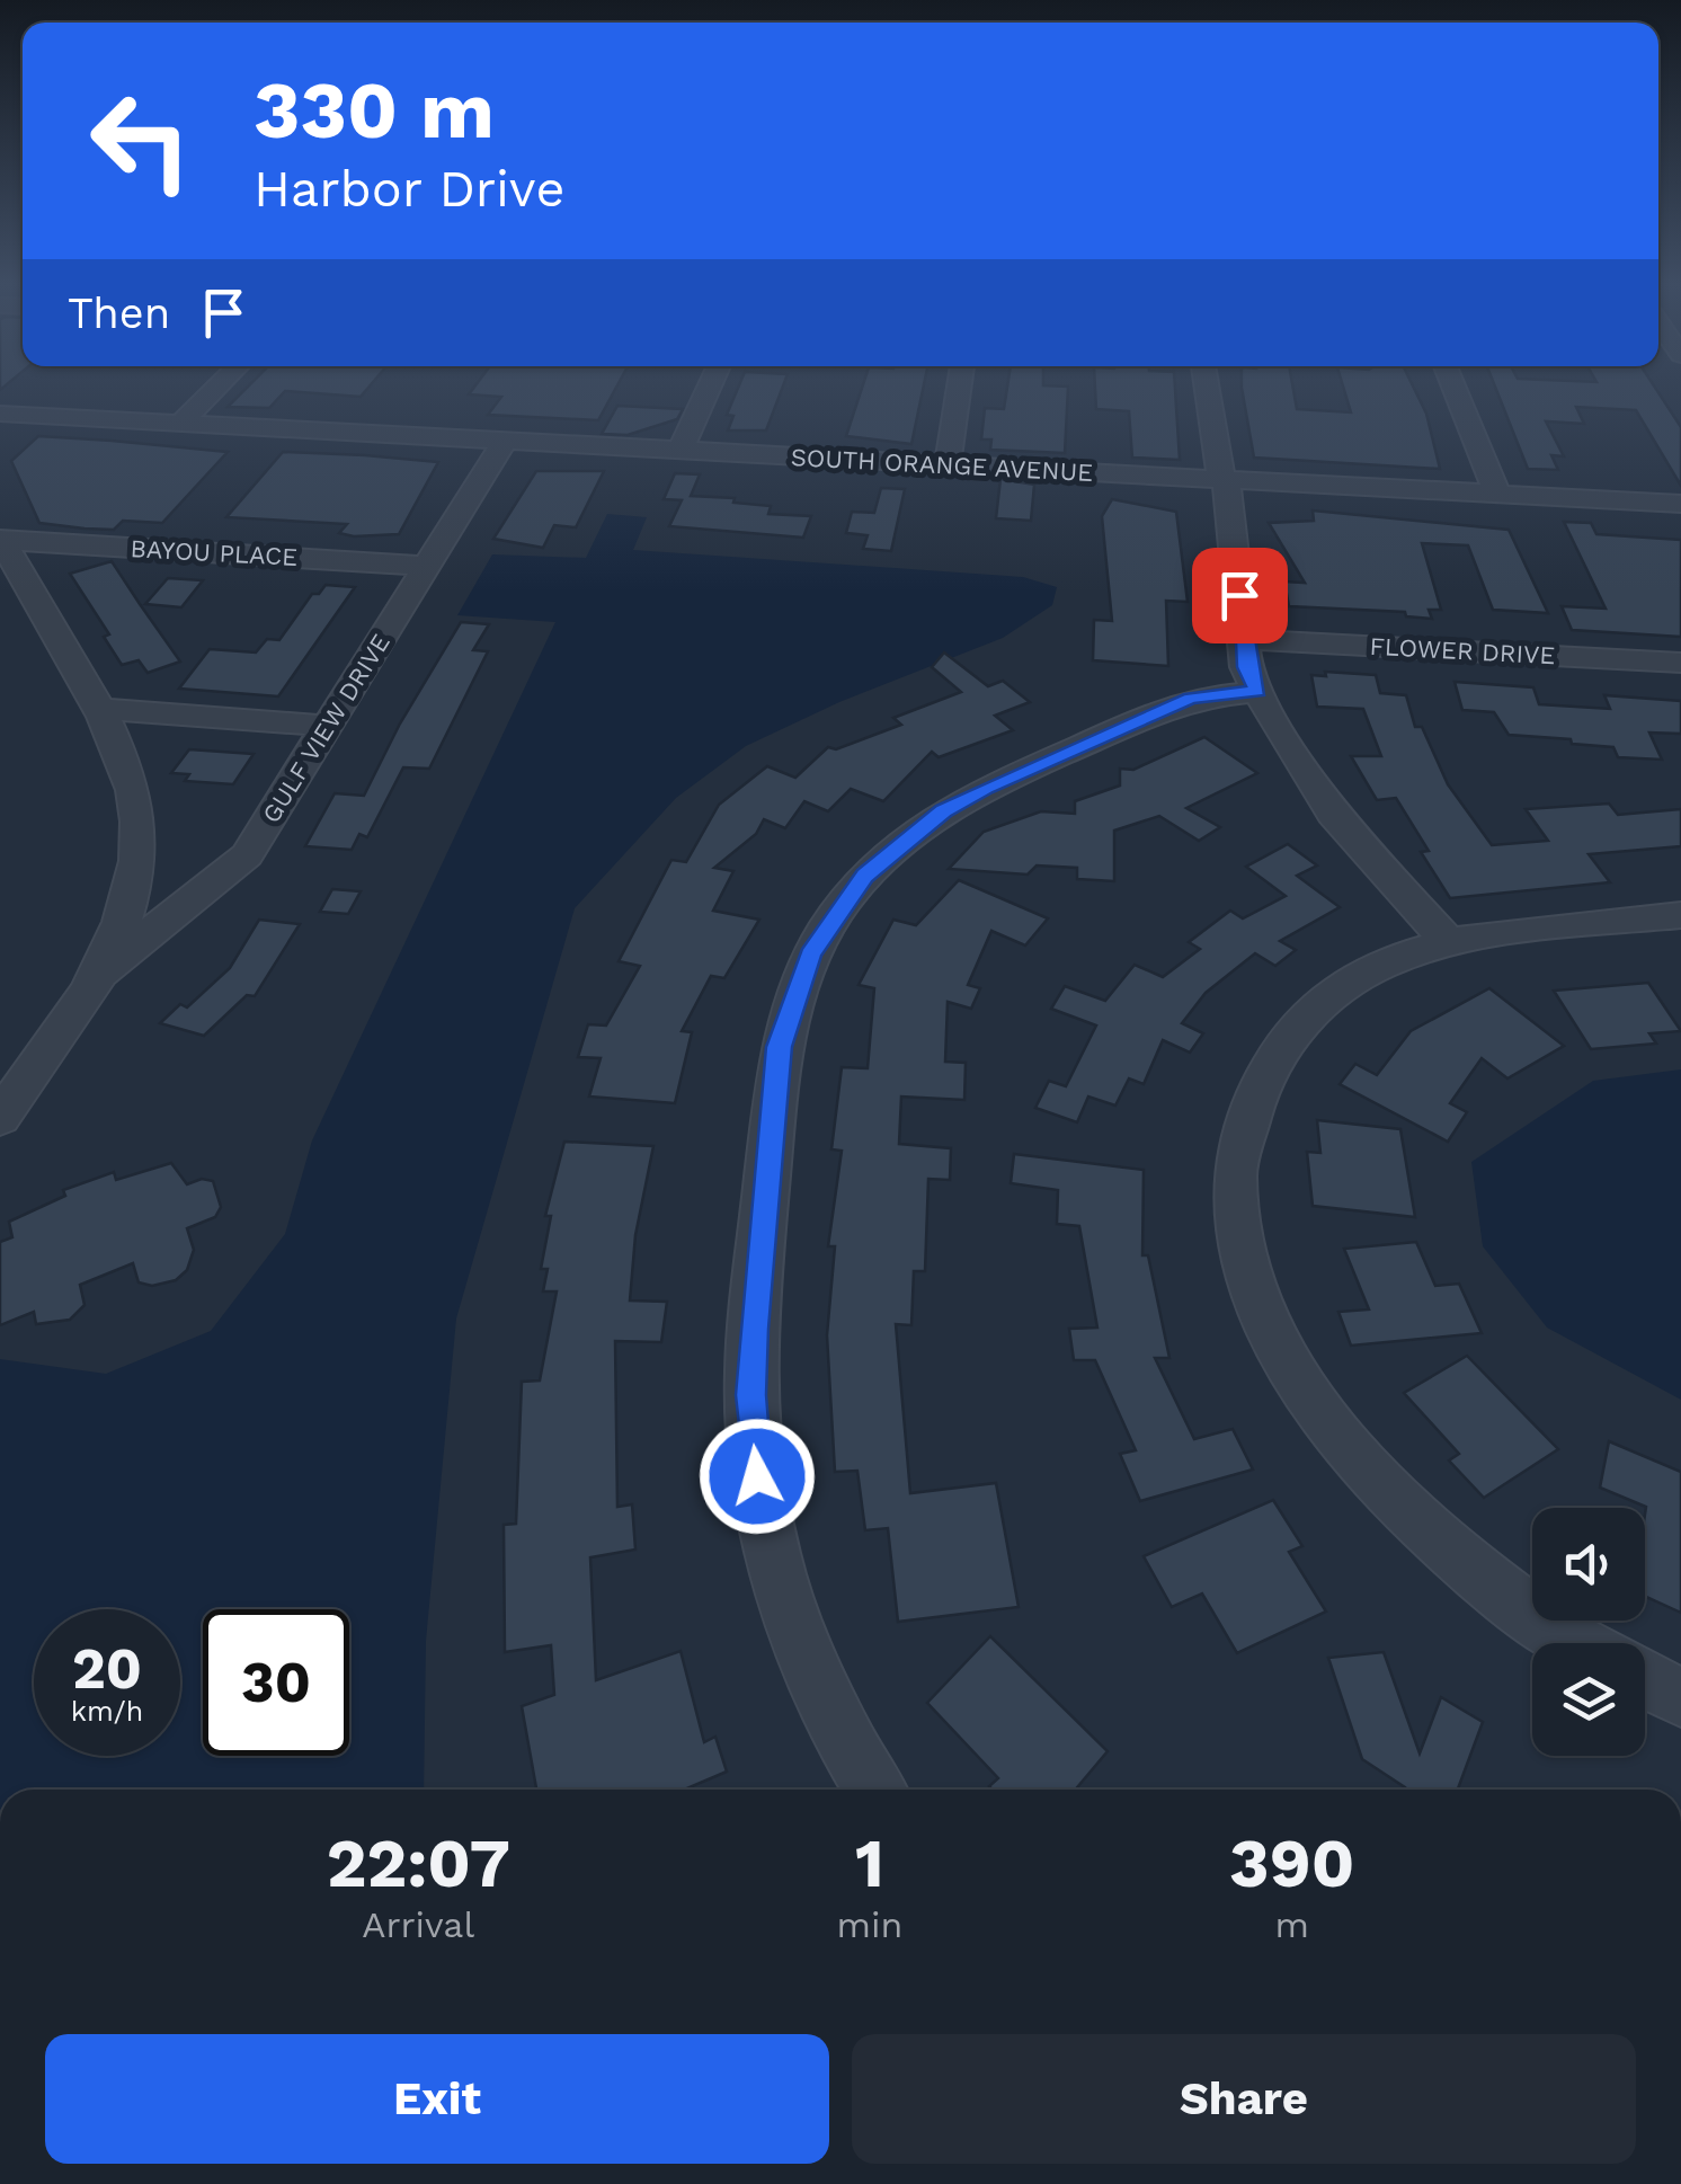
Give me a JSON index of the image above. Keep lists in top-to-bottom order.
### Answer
{
  "streets": {
    "street": [
      "SOUTH ORANGE AVENUE",
      "BAYOU PLACE",
      "FLOWER DRIVE",
      "GULF VIEW DRIVE"
    ]
  },
  "crossings": [
    ["SOUTH ORANGE AVENUE", "GULF VIEW DRIVE"],
    ["BAYOU PLACE", "GULF VIEW DRIVE"]
  ],
  "page": {
    "turn": ["330 m", "Harbor Drive"],
    "then": "Then",
    "speed": "20 km/h",
    "limit": "30",
    "eta": [
      "22:07",
      "Arrival",
      "1",
      "min",
      "390",
      "m"
    ],
    "buttons": ["Exit", "Share"]
  }
}
